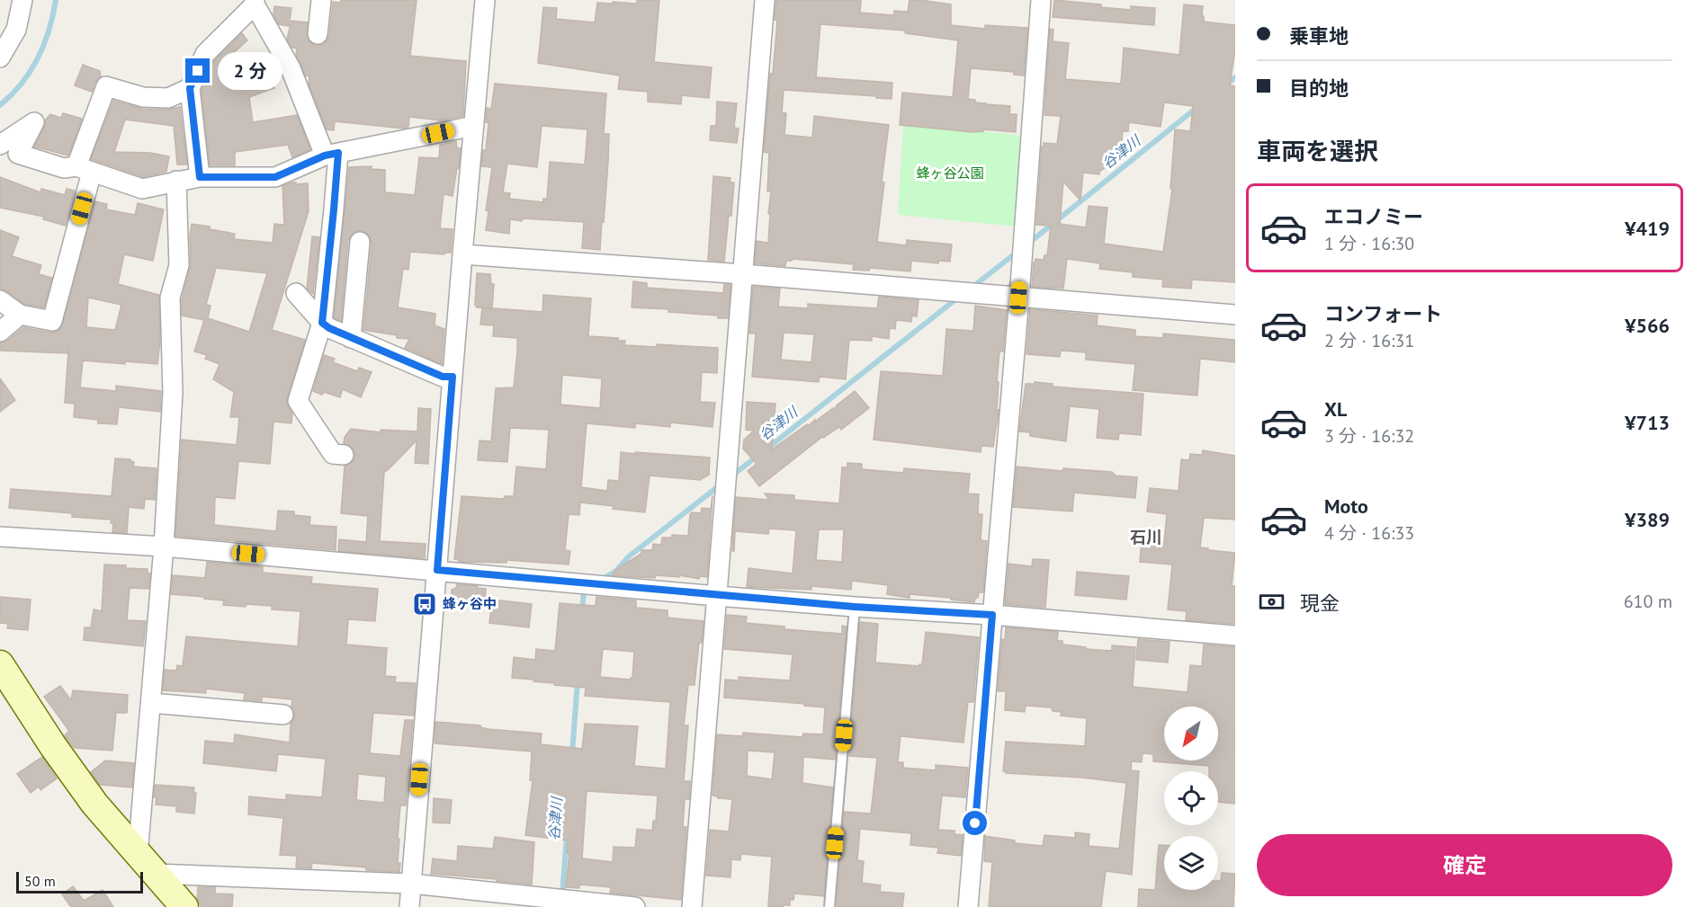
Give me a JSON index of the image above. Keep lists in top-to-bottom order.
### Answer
{
  "districts": ["石川"],
  "water": ["谷津川"],
  "parks": ["蜂ヶ谷公園"],
  "places": {
    "bus stop": ["蜂ヶ谷中"]
  },
  "scale_bar": "50 m",
  "north": "bottom left",
  "page": {
    "banner": ["乗車地", "目的地"],
    "bubble": "2 分",
    "heading": "車両を選択",
    "list": [
      {
        "name": "エコノミー",
        "note": "1 分 · 16:30",
        "value": "¥419"
      },
      {
        "name": "コンフォート",
        "note": "2 分 · 16:31",
        "value": "¥566"
      },
      {
        "name": "XL",
        "note": "3 分 · 16:32",
        "value": "¥713"
      },
      {
        "name": "Moto",
        "note": "4 分 · 16:33",
        "value": "¥389"
      }
    ],
    "pay": ["現金", "610 m"],
    "buttons": "確定",
    "scale": "50 m"
  }
}
